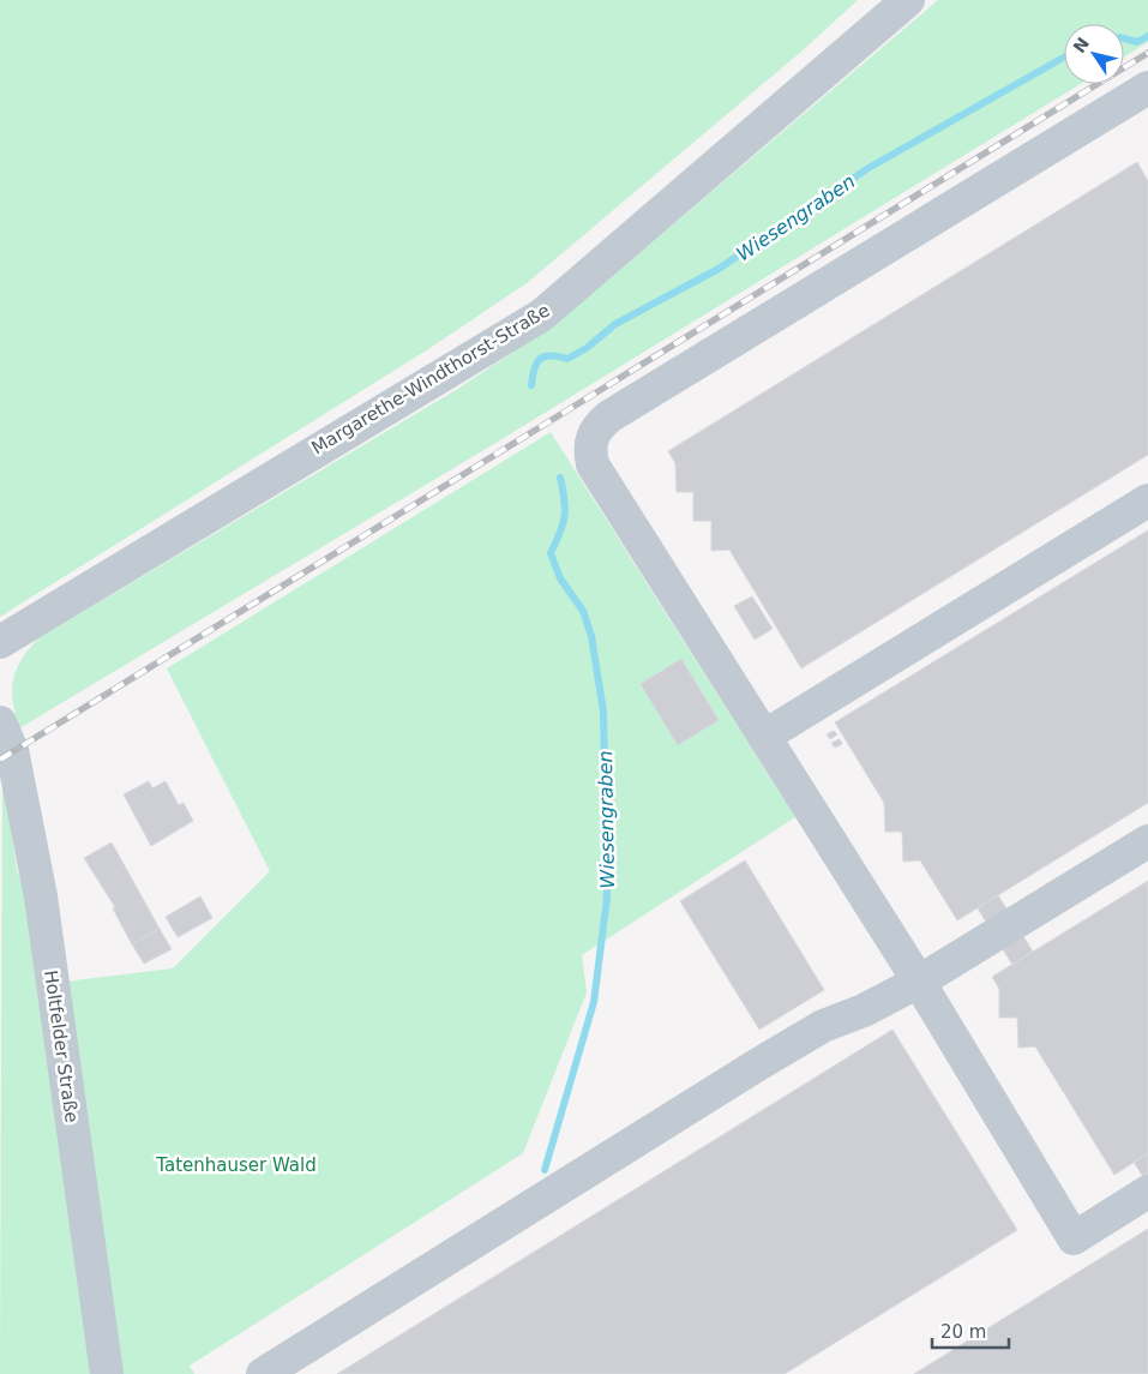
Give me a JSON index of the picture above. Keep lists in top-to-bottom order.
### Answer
{
  "streets": {
    "street": ["Margarethe-Windthorst-Straße", "Holtfelder Straße"]
  },
  "water": ["Wiesengraben"],
  "parks": ["Tatenhauser Wald"],
  "scale_bar": "20 m",
  "north": "top left"
}
